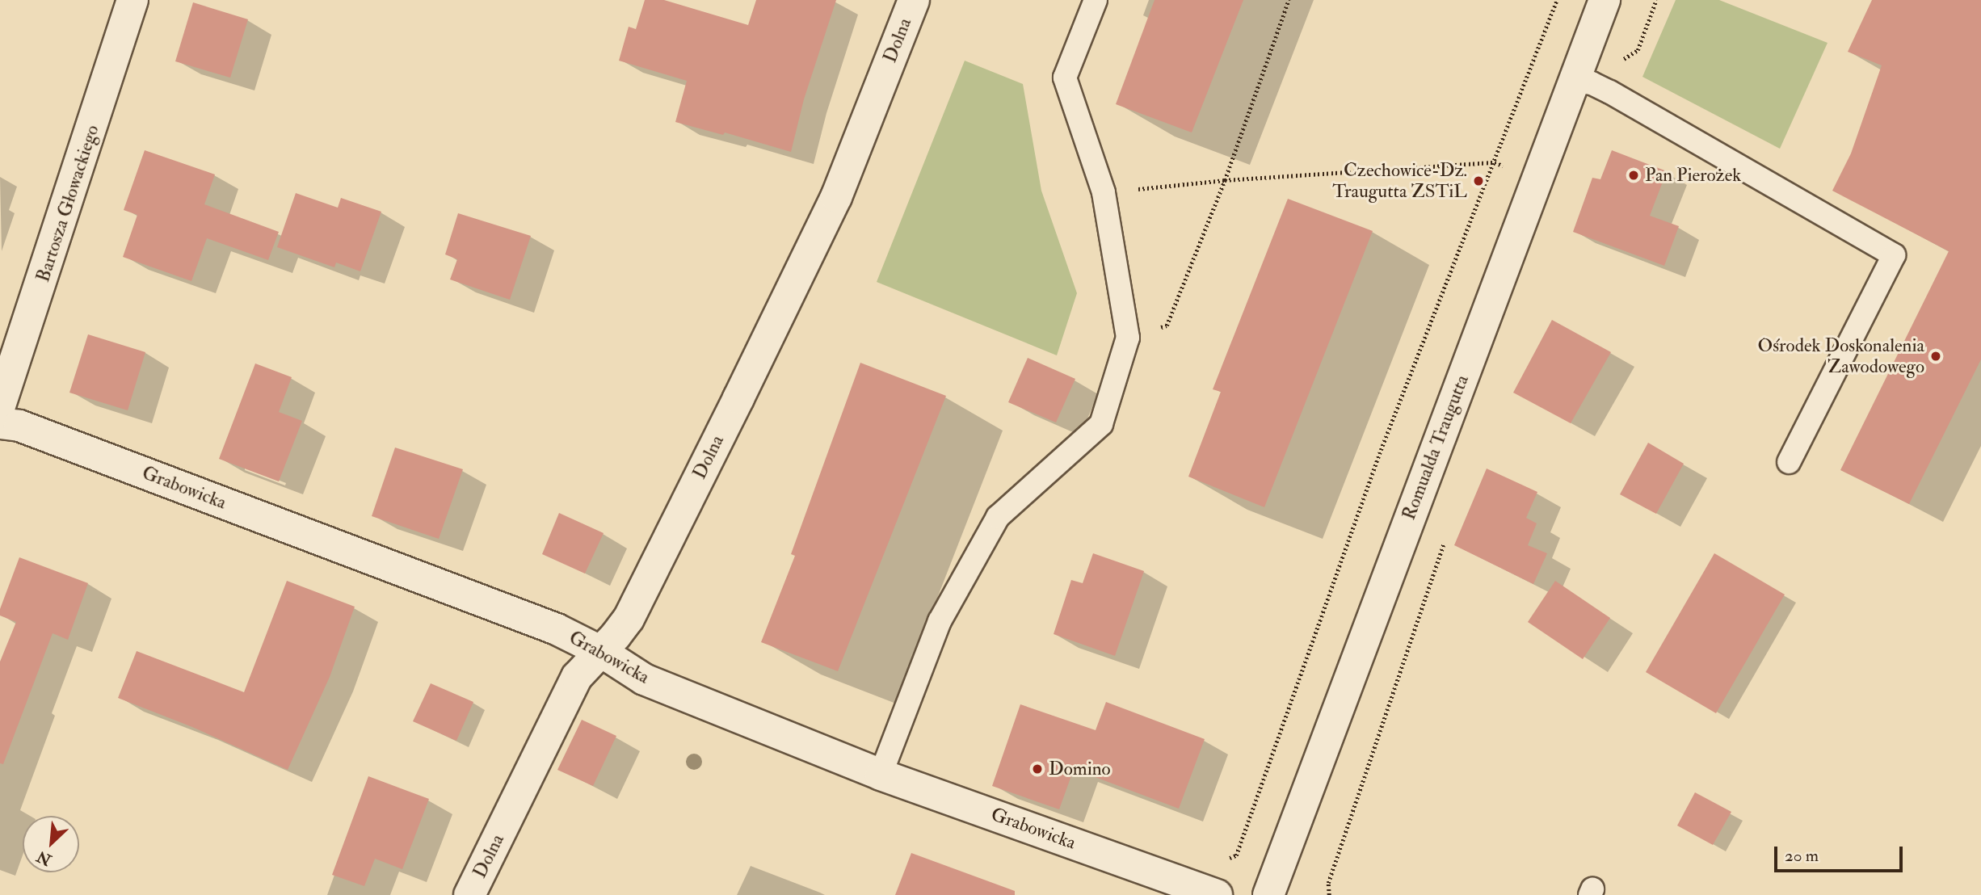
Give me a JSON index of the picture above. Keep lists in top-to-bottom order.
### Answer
{
  "streets": {
    "street": [
      "Dolna",
      "Bartosza Głowackiego",
      "Romualda Traugutta",
      "Grabowicka"
    ]
  },
  "crossings": [
    ["Dolna", "Grabowicka"]
  ],
  "places": [
    "Pan Pierożek",
    "Czechowice-Dz. Traugutta ZSTiL",
    "Ośrodek Doskonalenia Zawodowego",
    "Domino"
  ],
  "scale_bar": "20 m",
  "north": "bottom left"
}
